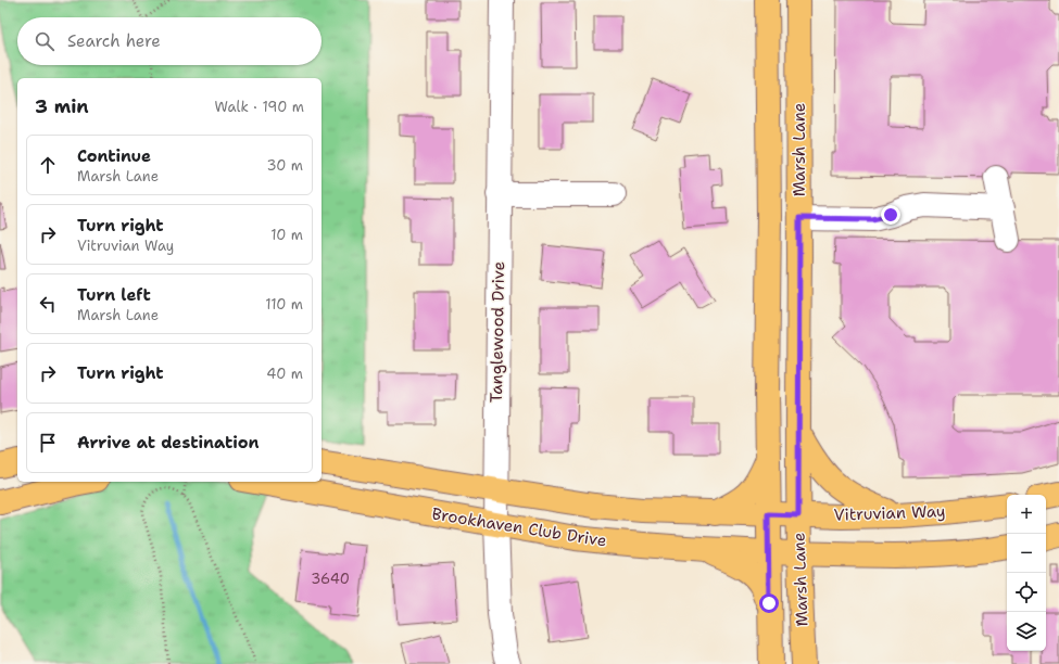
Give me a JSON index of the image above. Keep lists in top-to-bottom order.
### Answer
{
  "streets": {
    "main road": ["Marsh Lane", "Vitruvian Way", "Brookhaven Club Drive"],
    "street": ["Tanglewood Drive"]
  },
  "crossings": [
    ["Marsh Lane", "Vitruvian Way"],
    ["Marsh Lane", "Brookhaven Club Drive"],
    ["Tanglewood Drive", "Brookhaven Club Drive"],
    ["Vitruvian Way", "Brookhaven Club Drive"]
  ],
  "house_numbers": ["3640"],
  "page": {
    "search": "Search here",
    "heading": ["3 min", "Walk · 190 m"],
    "list": [
      ["Continue", "Marsh Lane", "30 m"],
      ["Turn right", "Vitruvian Way", "10 m"],
      ["Turn left", "Marsh Lane", "110 m"],
      ["Turn right", "40 m"],
      "Arrive at destination"
    ],
    "map_buttons": ["+", "−"]
  }
}
